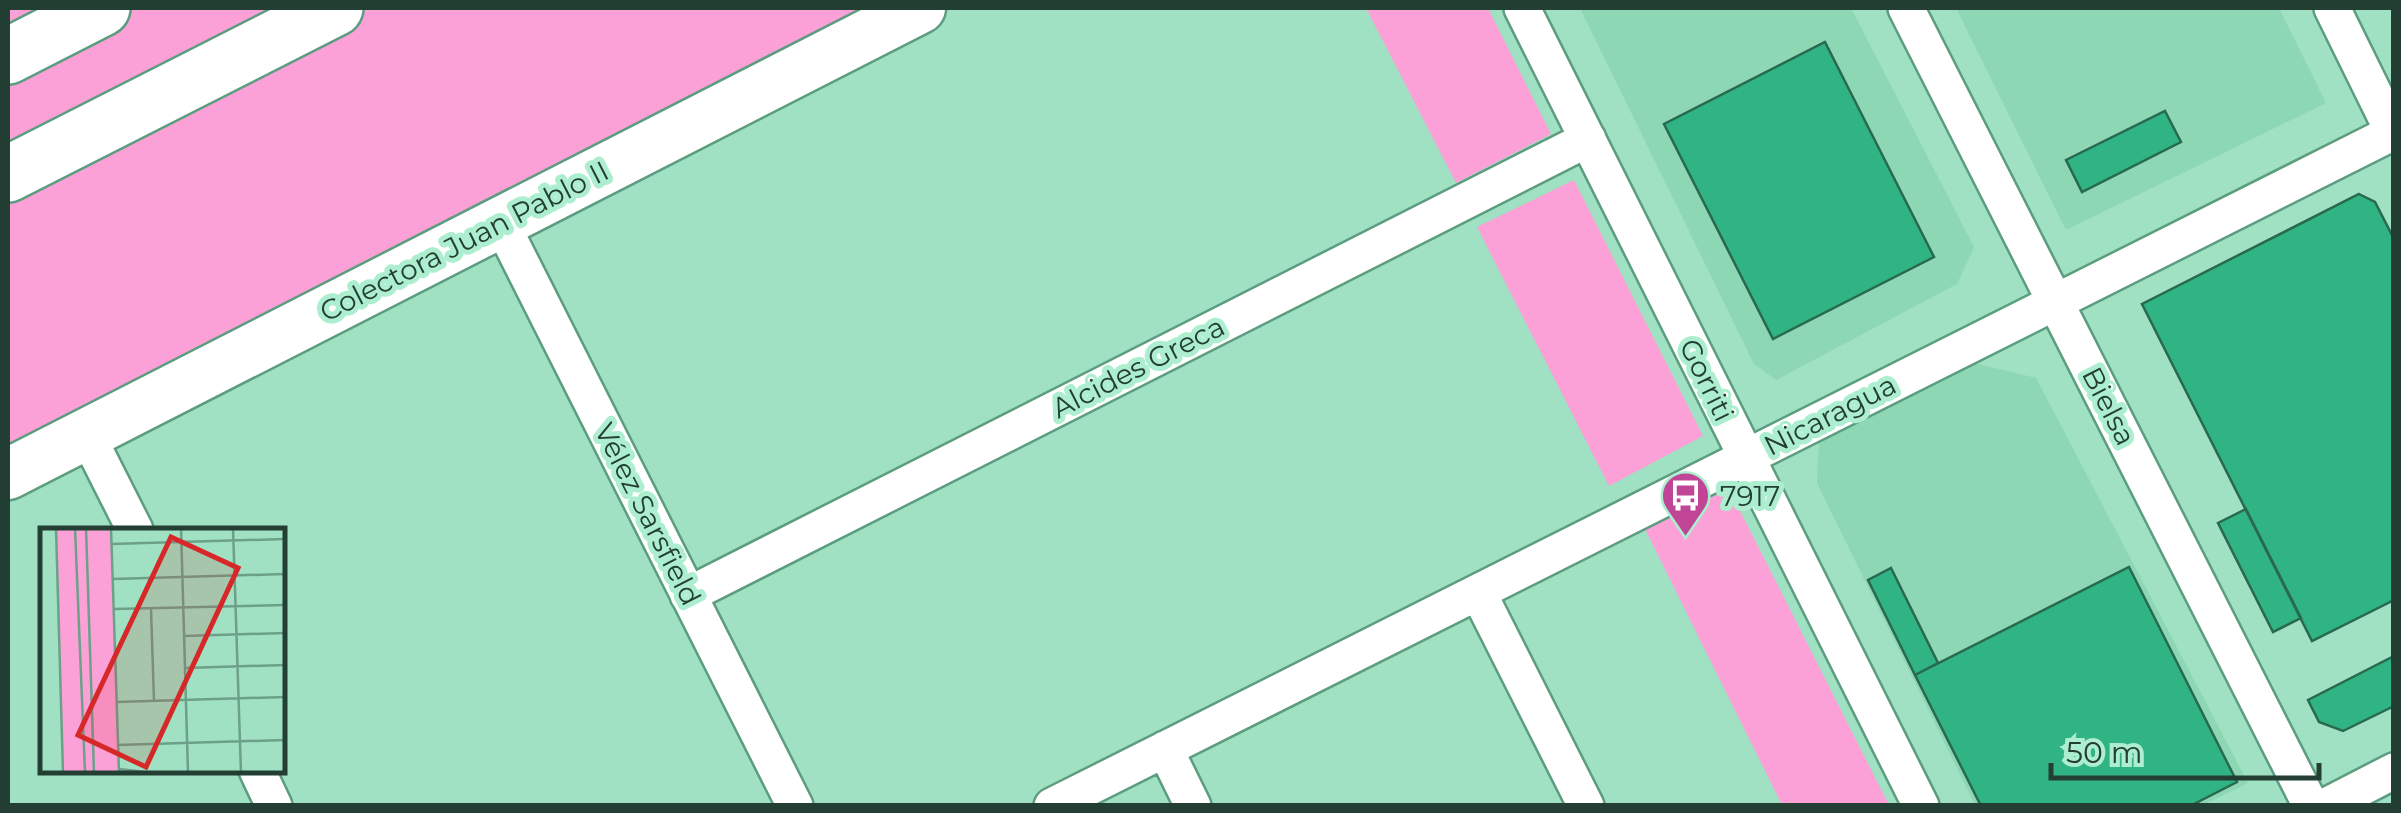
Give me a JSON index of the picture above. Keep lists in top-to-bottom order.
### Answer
{
  "streets": {
    "main road": ["Colectora Juan Pablo II"],
    "street": [
      "Alcides Greca",
      "Gorriti",
      "Bielsa",
      "Nicaragua",
      "Vélez Sarsfield"
    ]
  },
  "crossings": [
    ["Colectora Juan Pablo II", "Vélez Sarsfield"],
    ["Alcides Greca", "Gorriti"],
    ["Alcides Greca", "Vélez Sarsfield"],
    ["Gorriti", "Nicaragua"],
    ["Bielsa", "Nicaragua"]
  ],
  "places": {
    "bus stop": ["7917"]
  },
  "scale_bar": "50 m"
}
